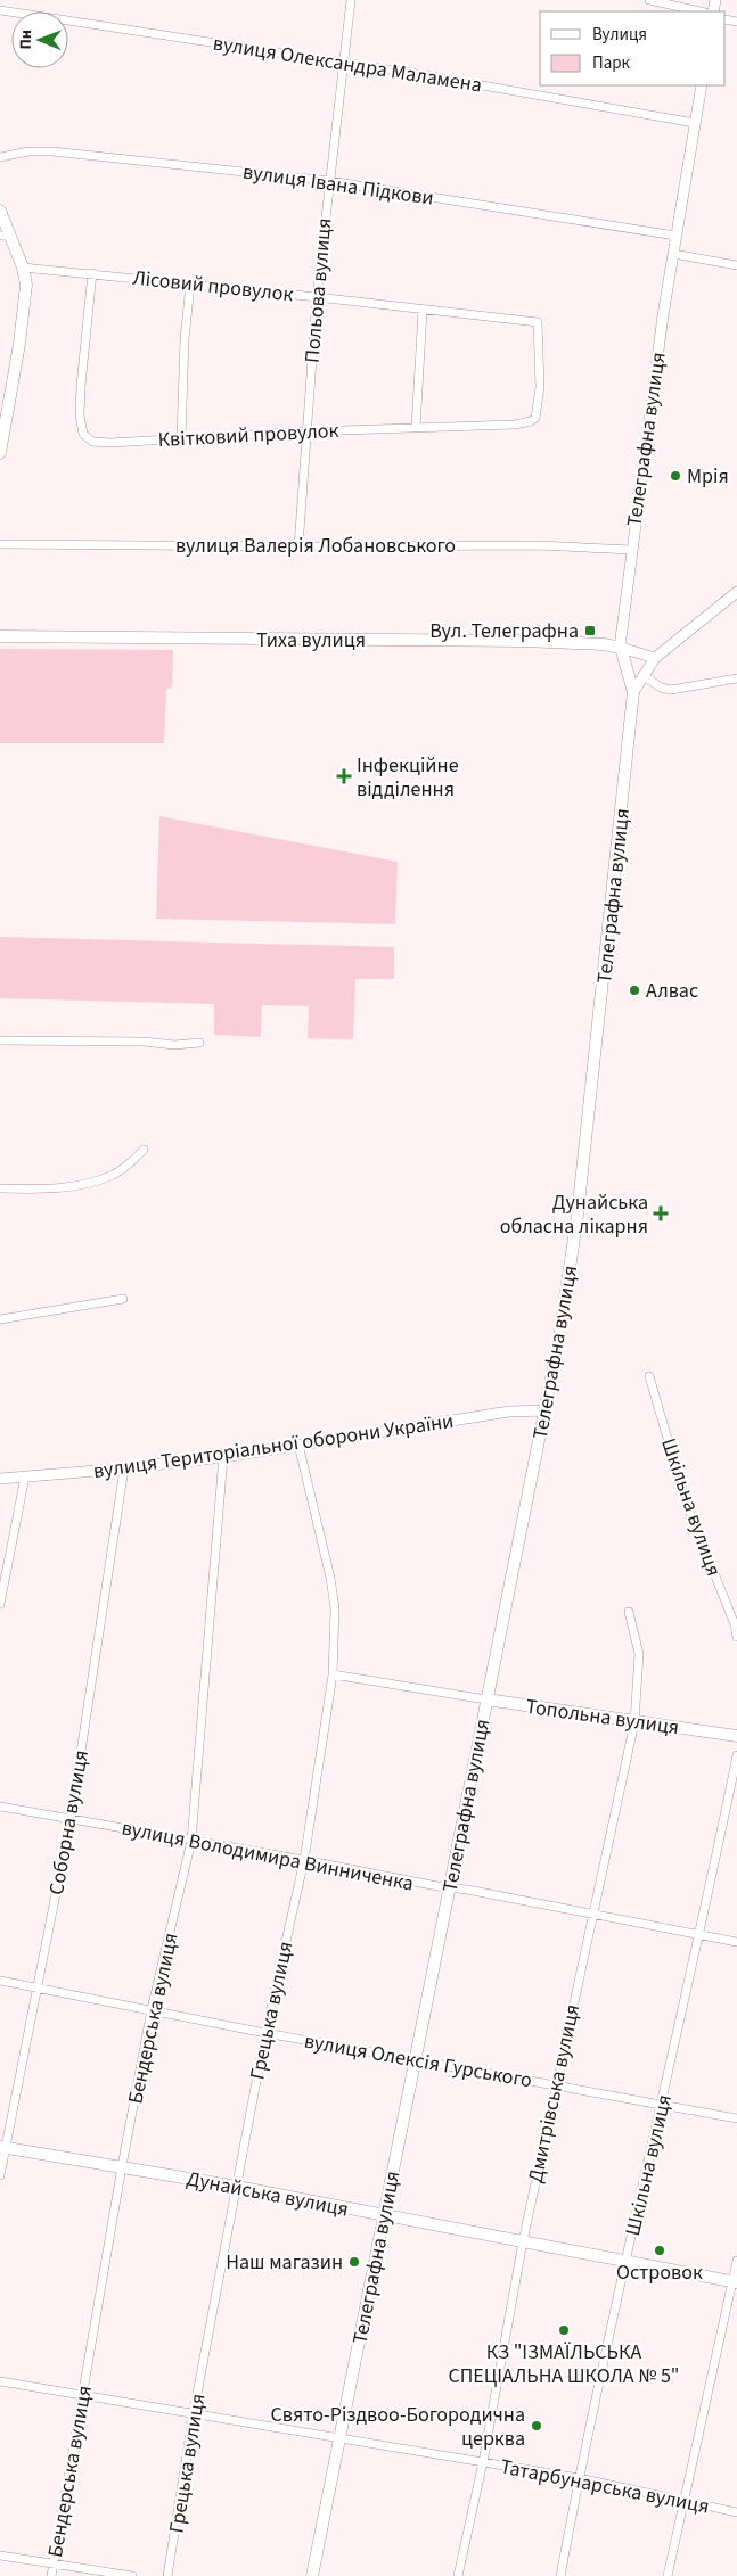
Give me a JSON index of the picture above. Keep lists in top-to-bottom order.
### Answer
{
  "streets": {
    "main road": [
      "Телеграфна вулиця",
      "Тиха вулиця",
      "Топольна вулиця",
      "Дунайська вулиця"
    ],
    "street": [
      "вулиця Олександра Маламена",
      "вулиця Івана Підкови",
      "Лісовий провулок",
      "Польова вулиця",
      "Квітковий провулок",
      "вулиця Валерія Лобановського",
      "вулиця Територіальної оборони України",
      "Шкільна вулиця",
      "Соборна вулиця",
      "вулиця Володимира Винниченка",
      "Грецька вулиця",
      "Бендерська вулиця",
      "вулиця Олексія Гурського",
      "Дмитрівська вулиця",
      "Татарбунарська вулиця"
    ]
  },
  "crossings": [
    ["вулиця Олександра Маламена", "Польова вулиця"],
    ["вулиця Олександра Маламена", "Телеграфна вулиця"],
    ["вулиця Івана Підкови", "Польова вулиця"],
    ["вулиця Івана Підкови", "Телеграфна вулиця"],
    ["Лісовий провулок", "Польова вулиця"],
    ["Лісовий провулок", "Квітковий провулок"],
    ["Польова вулиця", "Квітковий провулок"],
    ["Польова вулиця", "вулиця Валерія Лобановського"],
    ["Телеграфна вулиця", "вулиця Валерія Лобановського"],
    ["Телеграфна вулиця", "Тиха вулиця"],
    ["Телеграфна вулиця", "вулиця Територіальної оборони України"],
    ["Телеграфна вулиця", "Топольна вулиця"],
    ["Телеграфна вулиця", "вулиця Володимира Винниченка"],
    ["Телеграфна вулиця", "вулиця Олексія Гурського"],
    ["Телеграфна вулиця", "Дунайська вулиця"],
    ["Телеграфна вулиця", "Татарбунарська вулиця"],
    ["вулиця Територіальної оборони України", "Соборна вулиця"],
    ["вулиця Територіальної оборони України", "Грецька вулиця"],
    ["вулиця Територіальної оборони України", "Бендерська вулиця"],
    ["Шкільна вулиця", "вулиця Володимира Винниченка"],
    ["Шкільна вулиця", "вулиця Олексія Гурського"],
    ["Шкільна вулиця", "Дунайська вулиця"],
    ["Шкільна вулиця", "Татарбунарська вулиця"],
    ["Топольна вулиця", "Грецька вулиця"],
    ["Топольна вулиця", "Дмитрівська вулиця"],
    ["Соборна вулиця", "вулиця Володимира Винниченка"],
    ["Соборна вулиця", "вулиця Олексія Гурського"],
    ["Соборна вулиця", "Дунайська вулиця"],
    ["вулиця Володимира Винниченка", "Грецька вулиця"],
    ["вулиця Володимира Винниченка", "Бендерська вулиця"],
    ["вулиця Володимира Винниченка", "Дмитрівська вулиця"],
    ["Грецька вулиця", "вулиця Олексія Гурського"],
    ["Грецька вулиця", "Дунайська вулиця"],
    ["Грецька вулиця", "Татарбунарська вулиця"],
    ["Бендерська вулиця", "вулиця Олексія Гурського"],
    ["Бендерська вулиця", "Дунайська вулиця"],
    ["Бендерська вулиця", "Татарбунарська вулиця"],
    ["вулиця Олексія Гурського", "Дмитрівська вулиця"],
    ["Дмитрівська вулиця", "Дунайська вулиця"],
    ["Дмитрівська вулиця", "Татарбунарська вулиця"]
  ],
  "places": {
    "other": [
      "Мрія",
      "Алвас",
      "Островок",
      "Наш магазин",
      "КЗ \"ІЗМАЇЛЬСЬКА СПЕЦІАЛЬНА ШКОЛА № 5\"",
      "Свято-Різдвоо-Богородична церква"
    ],
    "transit": ["Вул. Телеграфна"],
    "health": ["Інфекційне відділення", "Дунайська обласна лікарня"]
  },
  "legend": ["Вулиця", "Парк"],
  "north": "left"
}
